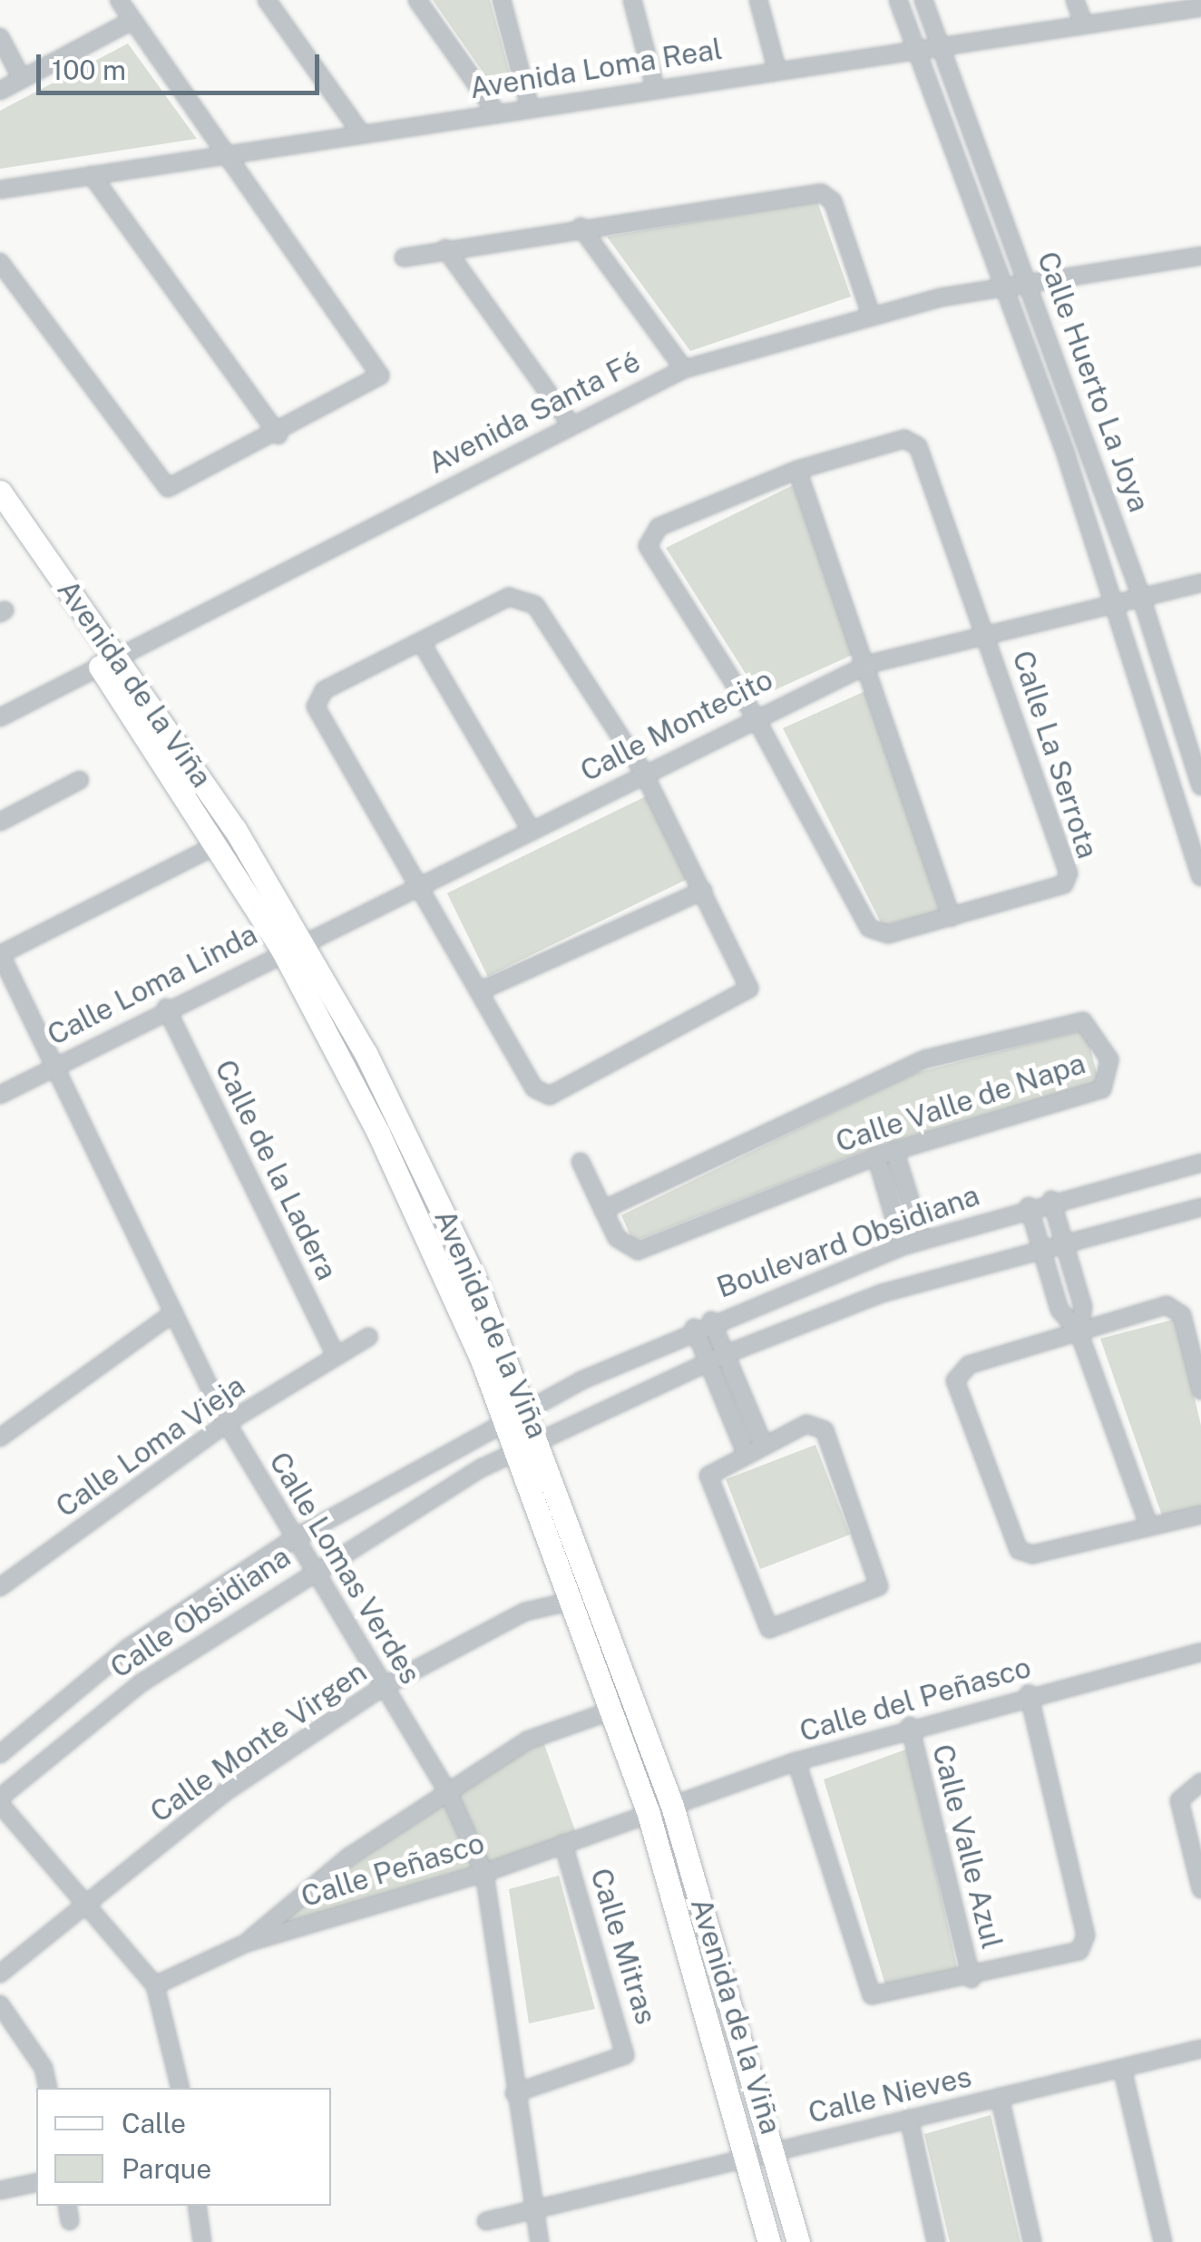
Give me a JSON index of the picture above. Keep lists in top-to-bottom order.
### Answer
{
  "streets": {
    "street": [
      "Avenida Loma Real",
      "Calle Huerto La Joya",
      "Avenida Santa Fé",
      "Avenida de la Viña",
      "Calle Montecito",
      "Calle La Serrota",
      "Calle Loma Linda",
      "Calle Valle de Napa",
      "Calle de la Ladera",
      "Boulevard Obsidiana",
      "Calle Loma Vieja",
      "Calle Lomas Verdes",
      "Calle Obsidiana",
      "Calle del Peñasco",
      "Calle Monte Virgen",
      "Calle Valle Azul",
      "Calle Peñasco",
      "Calle Mitras",
      "Calle Nieves"
    ]
  },
  "crossings": [
    ["Avenida Loma Real", "Calle Huerto La Joya"],
    ["Calle Huerto La Joya", "Avenida Santa Fé"],
    ["Calle Huerto La Joya", "Calle Montecito"],
    ["Avenida Santa Fé", "Avenida de la Viña"],
    ["Avenida de la Viña", "Calle Montecito"],
    ["Avenida de la Viña", "Calle Loma Linda"],
    ["Avenida de la Viña", "Boulevard Obsidiana"],
    ["Avenida de la Viña", "Calle Obsidiana"],
    ["Avenida de la Viña", "Calle del Peñasco"],
    ["Avenida de la Viña", "Calle Monte Virgen"],
    ["Avenida de la Viña", "Calle Peñasco"],
    ["Avenida de la Viña", "Calle Nieves"],
    ["Calle Montecito", "Calle La Serrota"],
    ["Calle Montecito", "Calle Loma Linda"],
    ["Calle Loma Linda", "Calle de la Ladera"],
    ["Calle Loma Linda", "Calle Lomas Verdes"],
    ["Calle de la Ladera", "Calle Loma Vieja"],
    ["Boulevard Obsidiana", "Calle Obsidiana"],
    ["Calle Loma Vieja", "Calle Lomas Verdes"],
    ["Calle Lomas Verdes", "Calle Obsidiana"],
    ["Calle Lomas Verdes", "Calle Monte Virgen"],
    ["Calle Lomas Verdes", "Calle Peñasco"],
    ["Calle Lomas Verdes", "Calle Mitras"],
    ["Calle Lomas Verdes", "Calle Nieves"],
    ["Calle del Peñasco", "Calle Valle Azul"],
    ["Calle del Peñasco", "Calle Peñasco"],
    ["Calle Peñasco", "Calle Mitras"]
  ],
  "legend": ["Calle", "Parque"],
  "scale_bar": "100 m"
}
